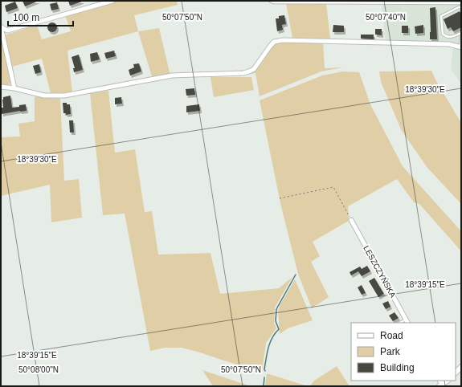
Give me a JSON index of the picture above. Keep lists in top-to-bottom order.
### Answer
{
  "streets": {
    "street": ["LESZCZYŃSKA"]
  },
  "legend": ["Road", "Park", "Building"],
  "scale_bar": "100 m",
  "coordinates": [
    "50°07'50\"N",
    "50°07'40\"N",
    "18°39'30\"E",
    "18°39'15\"E",
    "50°08'00\"N"
  ]
}
